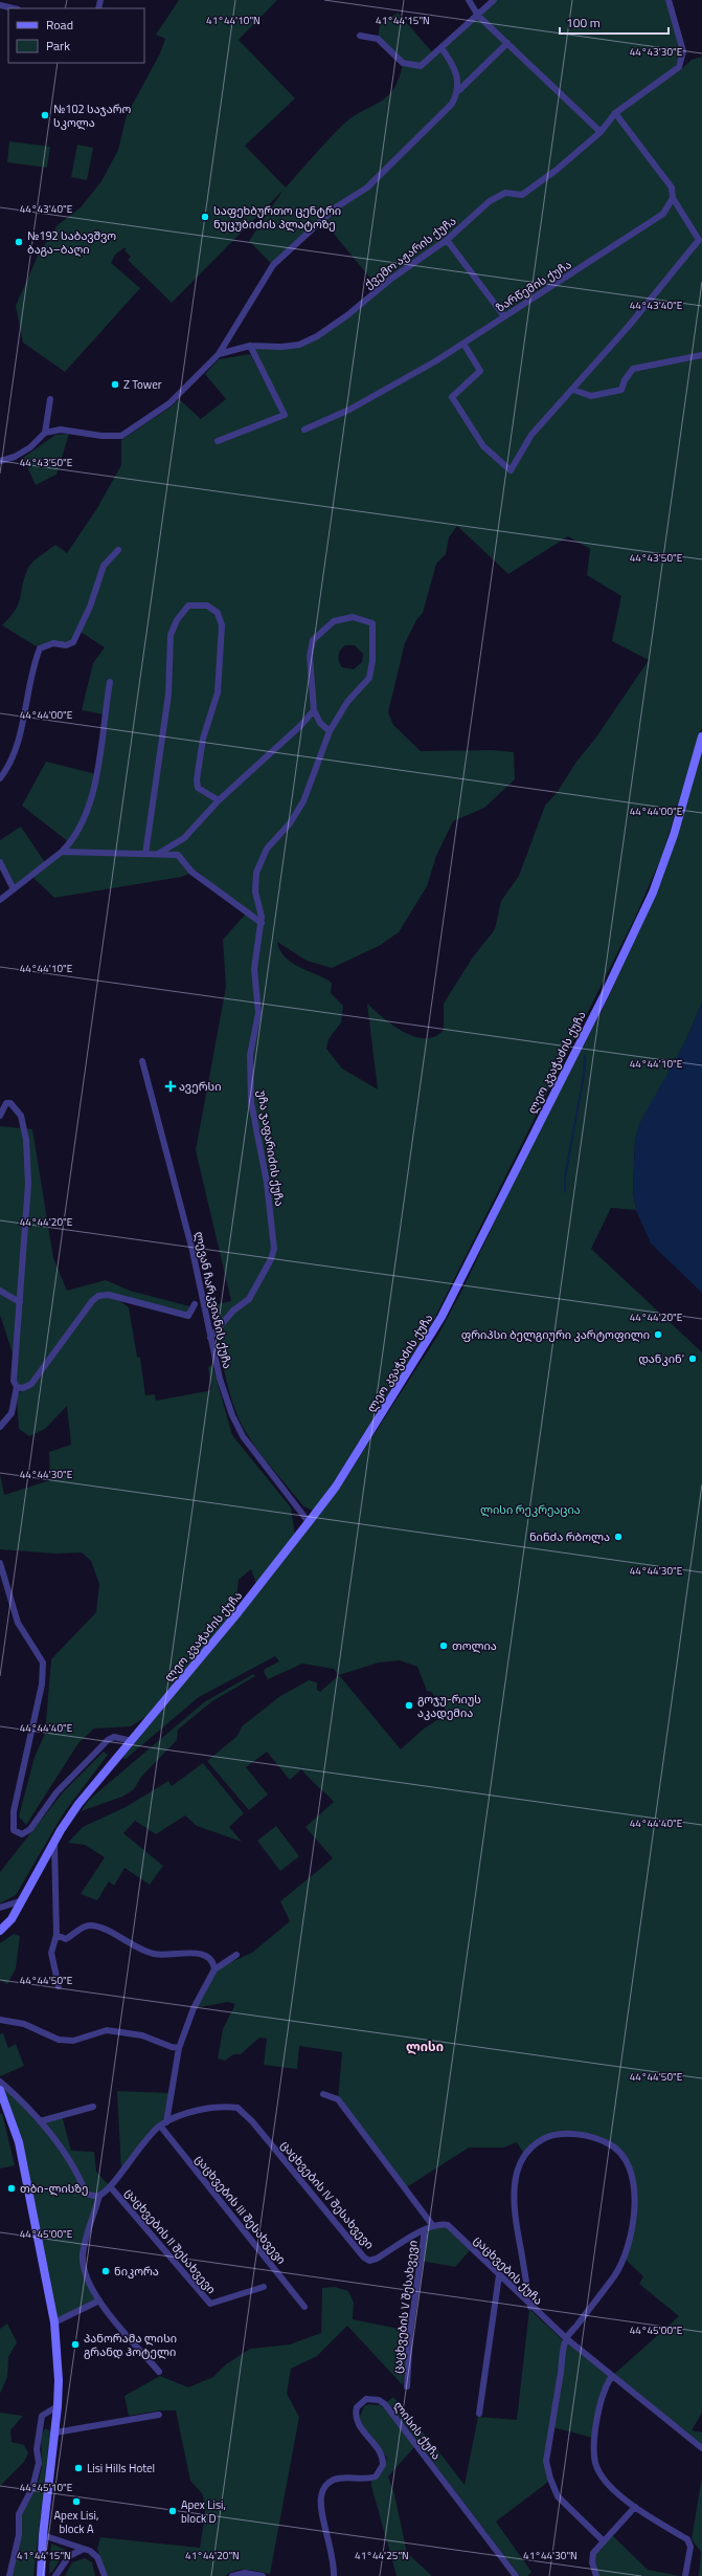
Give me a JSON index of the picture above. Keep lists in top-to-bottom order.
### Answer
{
  "streets": {
    "main road": ["ლეო კვაჭაძის ქუჩა"],
    "street": [
      "ქვემო აჟარის ქუჩა",
      "ზარწემის ქუჩა",
      "უჩა ჯაფარიძის ქუჩა",
      "ლევან ჩარკვიანის ქუჩა",
      "ცაცხვების IV შესახვევი",
      "ცაცხვების III შესახვევი",
      "ცაცხვების II შესახვევი",
      "ცაცხვების ქუჩა",
      "ცაცხვების V შესახვევი",
      "ლისის ქუჩა"
    ]
  },
  "crossings": [
    ["ლეო კვაჭაძის ქუჩა", "ლევან ჩარკვიანის ქუჩა"],
    ["უჩა ჯაფარიძის ქუჩა", "ლევან ჩარკვიანის ქუჩა"],
    ["ცაცხვების IV შესახვევი", "ცაცხვების III შესახვევი"],
    ["ცაცხვების IV შესახვევი", "ცაცხვების ქუჩა"],
    ["ცაცხვების IV შესახვევი", "ცაცხვების V შესახვევი"]
  ],
  "districts": ["ლისი"],
  "parks": ["ლისი რეკრეაცია"],
  "places": {
    "other": [
      "№102 საჯარო სკოლა",
      "საფეხბურთო ცენტრი ნუცუბიძის პლატოზე",
      "№192 საბავშვო ბაგა–ბაღი",
      "Z Tower",
      "ფრიპსი ბელგიური კარტოფილი",
      "დანკინ'",
      "ნინძა რბოლა",
      "თოლია",
      "გოჯუ-რიუს აკადემია",
      "თბი-ლისზე",
      "ნიკორა",
      "პანორამა ლისი გრანდ ჰოტელი",
      "Lisi Hills Hotel",
      "Apex Lisi, block A",
      "Apex Lisi, block D"
    ],
    "health": ["ავერსი"]
  },
  "legend": ["Road", "Park"],
  "scale_bar": "100 m",
  "coordinates": [
    "41°44'10\"N",
    "41°44'15\"N",
    "44°43'30\"E",
    "44°43'40\"E",
    "44°43'50\"E",
    "44°44'00\"E",
    "44°44'10\"E",
    "44°44'20\"E",
    "44°44'30\"E",
    "44°44'40\"E",
    "44°44'50\"E",
    "44°45'00\"E",
    "44°45'10\"E",
    "41°44'20\"N",
    "41°44'25\"N",
    "41°44'30\"N"
  ]
}
